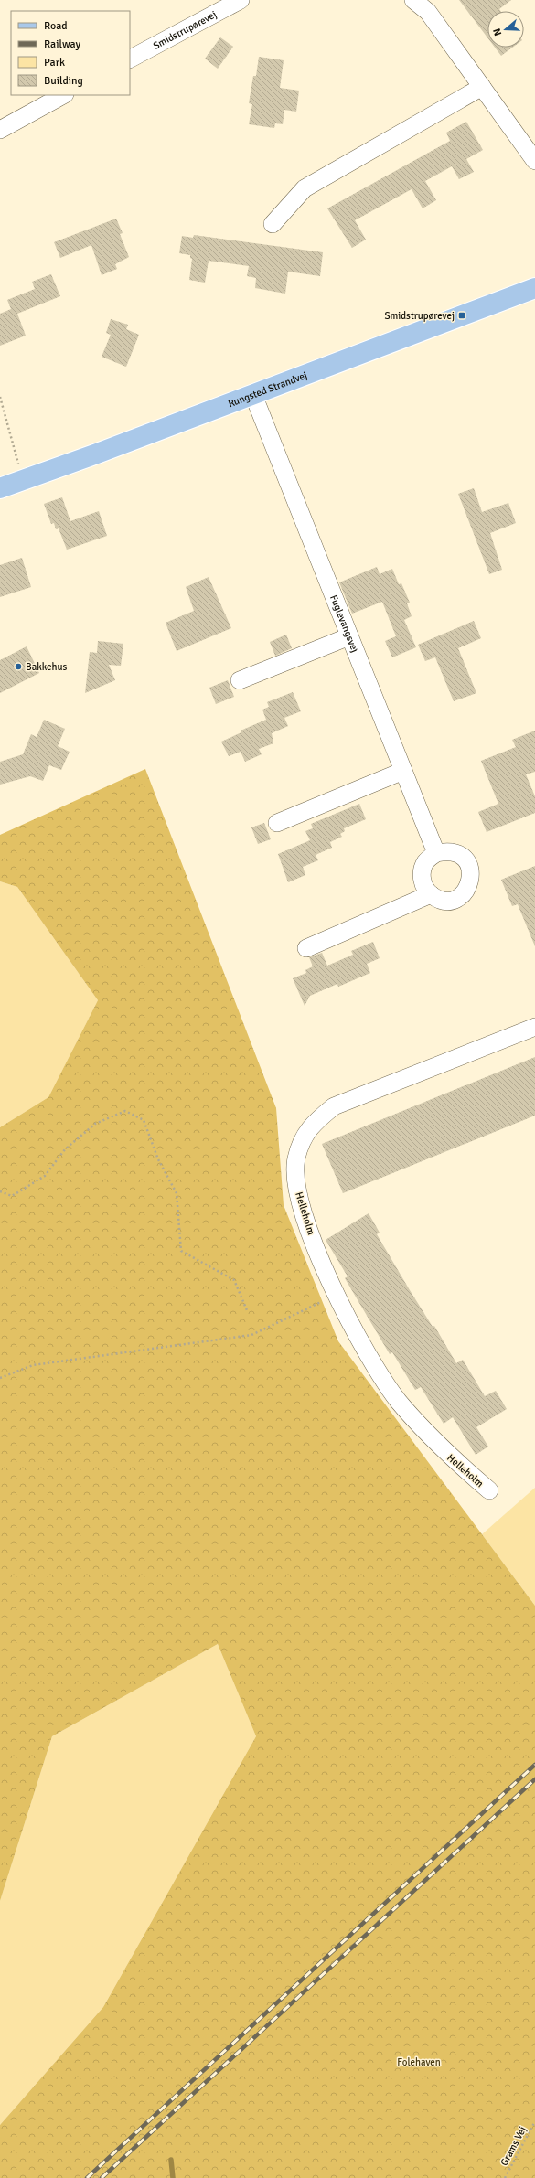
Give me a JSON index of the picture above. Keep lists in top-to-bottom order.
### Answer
{
  "streets": {
    "main road": ["Rungsted Strandvej"],
    "street": ["Smidstrupørevej", "Fuglevangsvej", "Helleholm"],
    "path": ["Grams Vej"]
  },
  "crossings": [
    ["Rungsted Strandvej", "Fuglevangsvej"]
  ],
  "parks": ["Folehaven"],
  "places": {
    "transit": ["Smidstrupørevej"],
    "other": ["Bakkehus"]
  },
  "legend": [
    "Road",
    "Railway",
    "Park",
    "Building"
  ],
  "north": "left"
}
